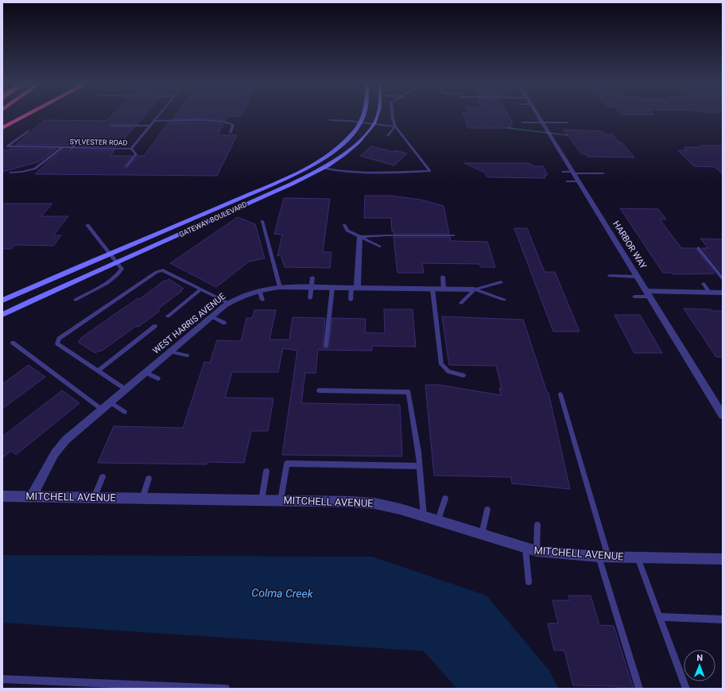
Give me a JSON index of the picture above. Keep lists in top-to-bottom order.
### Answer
{
  "streets": {
    "main road": ["GATEWAY BOULEVARD"],
    "street": ["HARBOR WAY", "WEST HARRIS AVENUE", "MITCHELL AVENUE"],
    "lane": ["SYLVESTER ROAD"]
  },
  "crossings": [
    ["WEST HARRIS AVENUE", "MITCHELL AVENUE"]
  ],
  "water": ["Colma Creek"],
  "north": "top"
}
